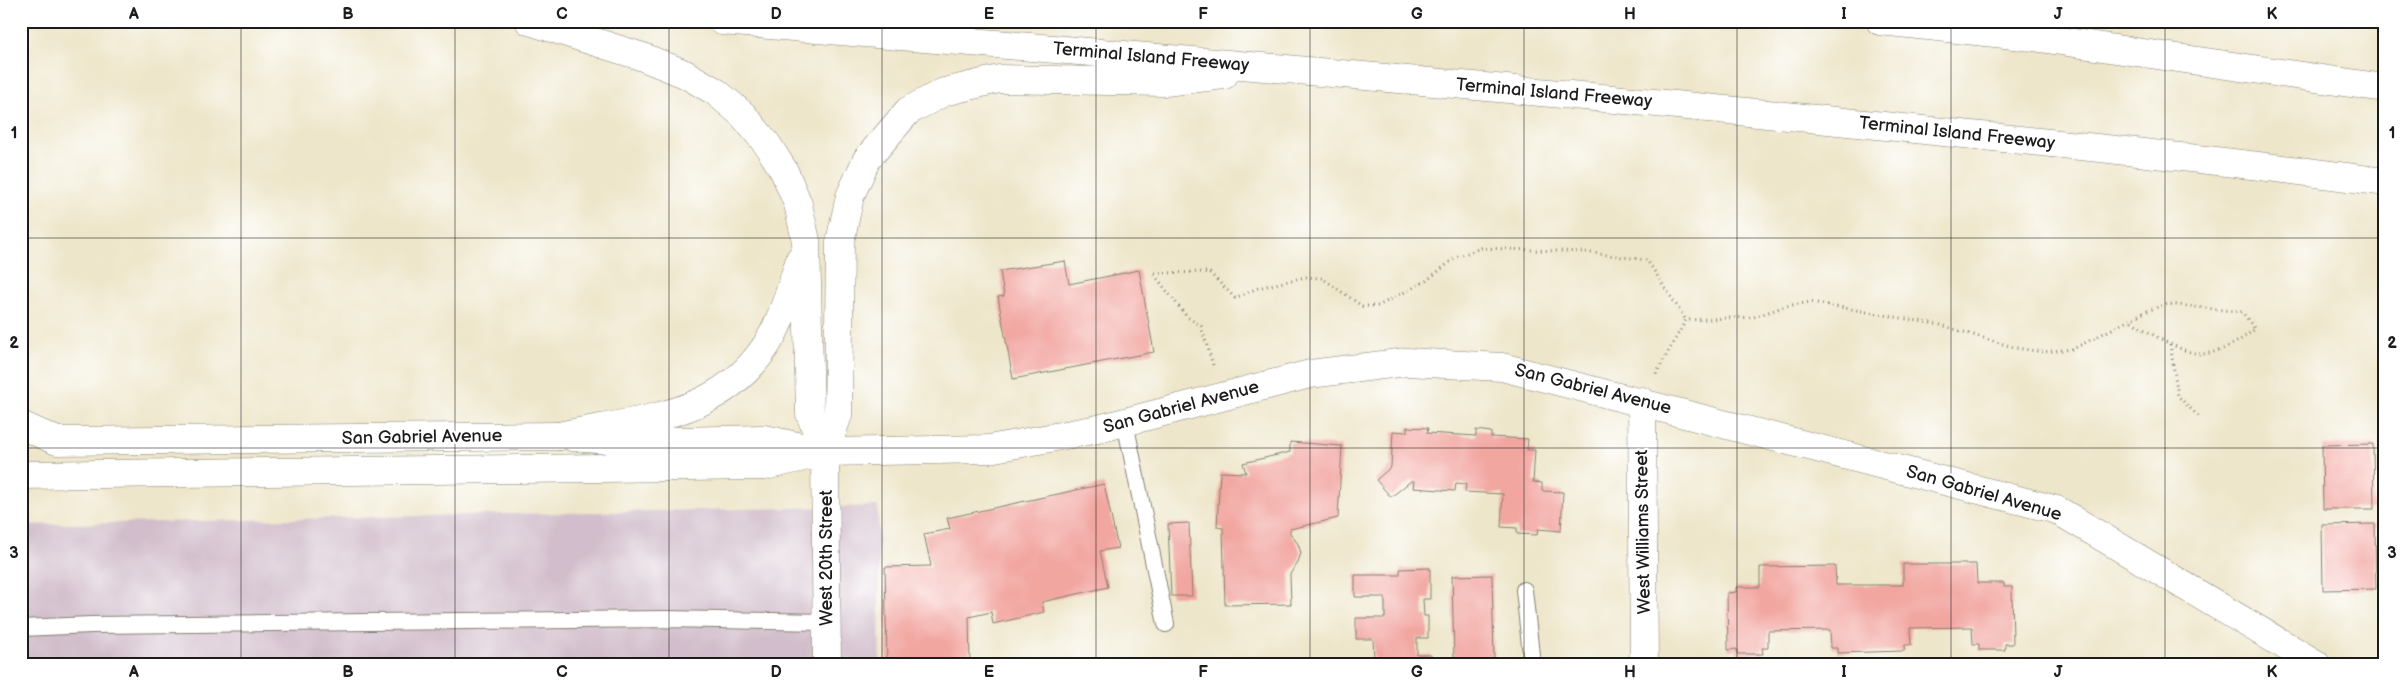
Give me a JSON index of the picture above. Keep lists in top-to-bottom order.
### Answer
{
  "streets": {
    "main road": [
      "Terminal Island Freeway",
      "San Gabriel Avenue",
      "West Williams Street",
      "West 20th Street"
    ]
  },
  "crossings": [
    ["San Gabriel Avenue", "West Williams Street"],
    ["San Gabriel Avenue", "West 20th Street"]
  ],
  "grid": {
    "columns": [
      "A",
      "B",
      "C",
      "D",
      "E",
      "F",
      "G",
      "H",
      "I",
      "J",
      "K"
    ],
    "rows": ["1", "2", "3"]
  }
}
